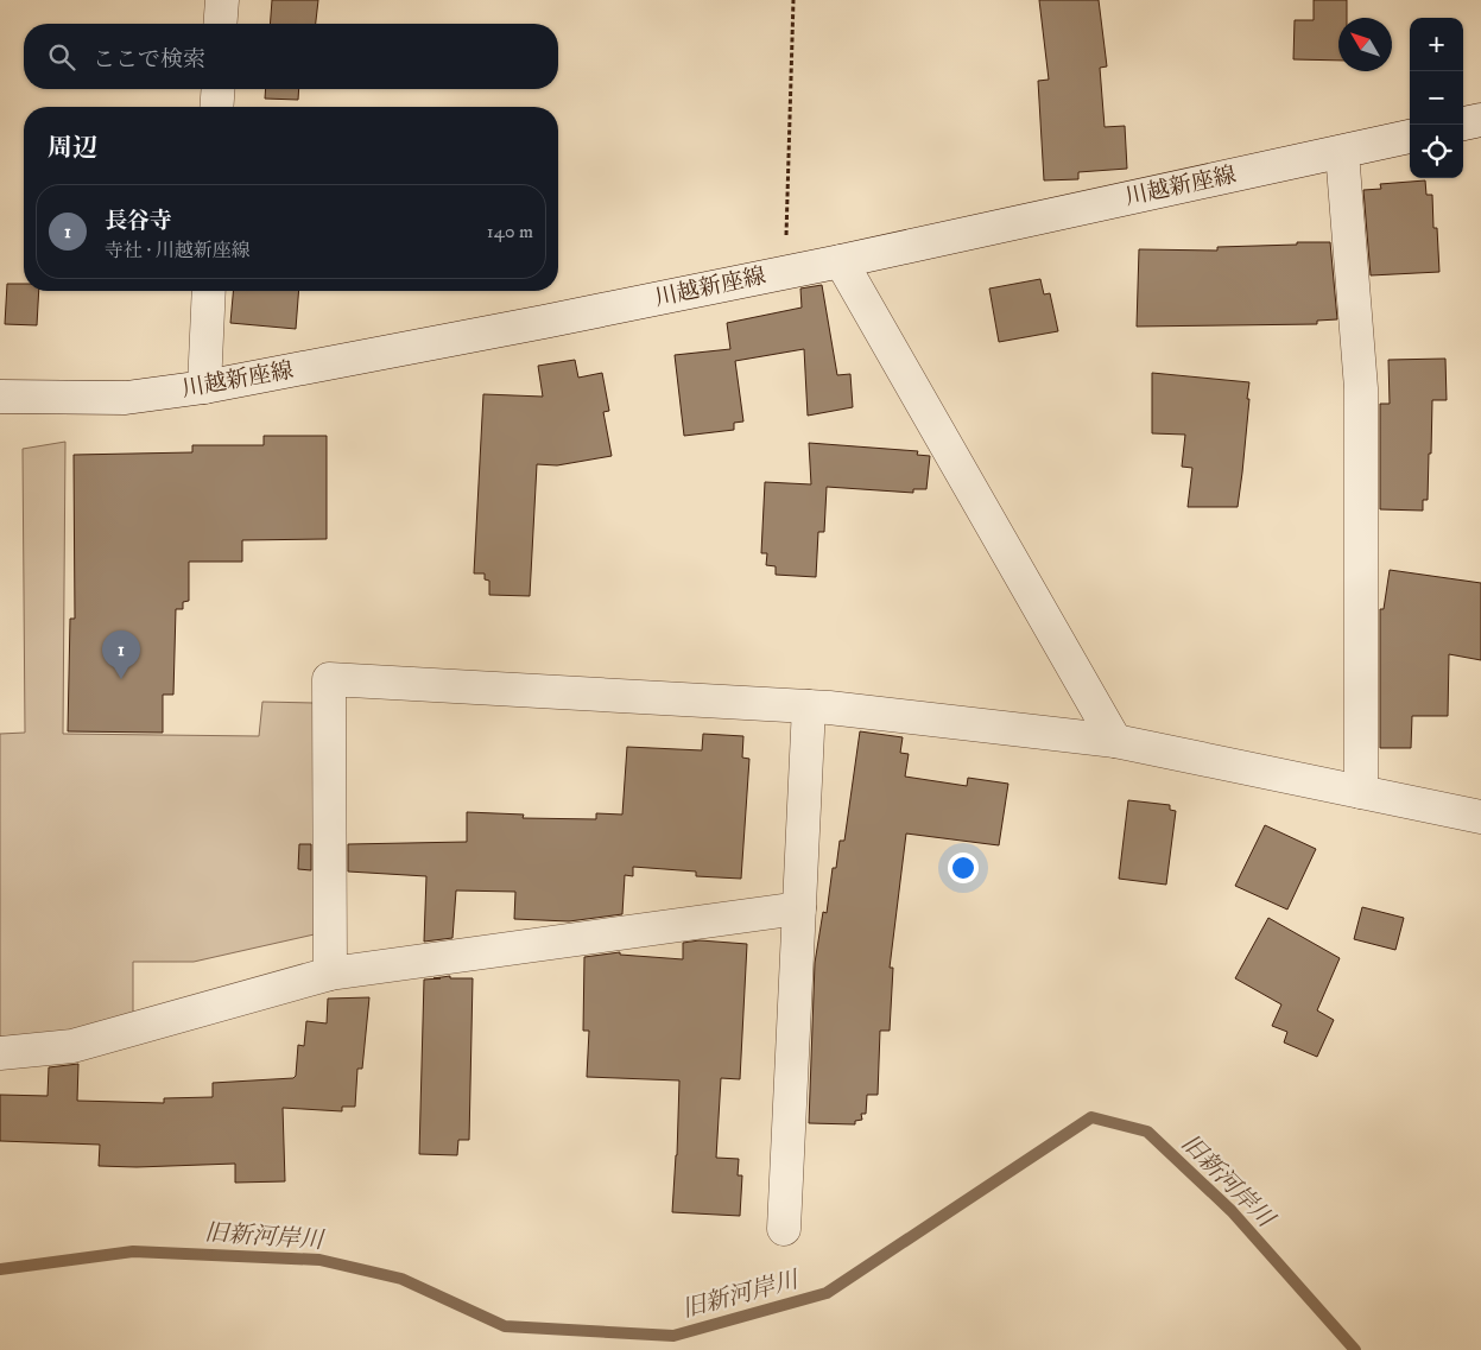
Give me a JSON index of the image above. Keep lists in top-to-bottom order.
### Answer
{
  "streets": {
    "street": ["川越新座線"]
  },
  "water": ["旧新河岸川"],
  "north": "top left",
  "page": {
    "map_buttons": ["+", "−"],
    "search": "ここで検索",
    "heading": "周辺",
    "list": [
      {
        "mark": "1",
        "name": "長谷寺",
        "note": "寺社 · 川越新座線",
        "value": "140 m"
      }
    ],
    "pins": "1"
  }
}
